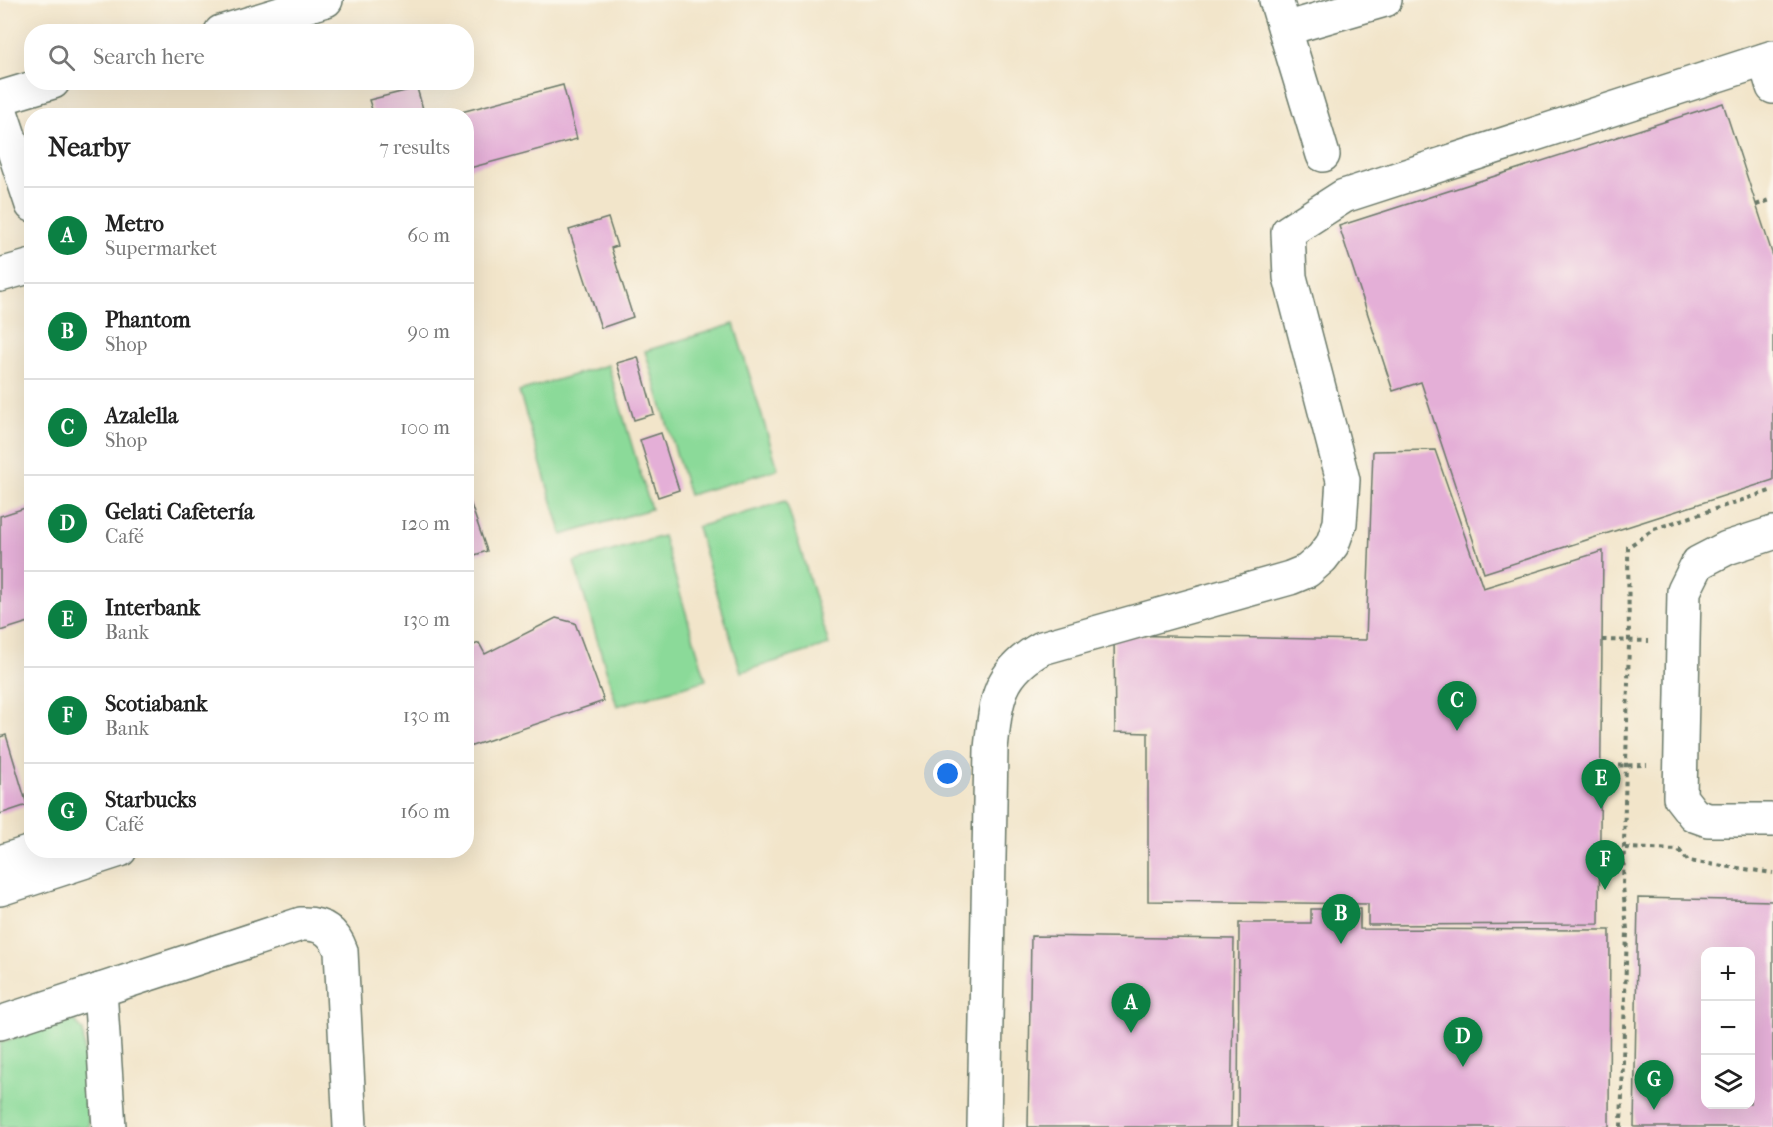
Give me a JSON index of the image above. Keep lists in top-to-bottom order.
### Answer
{
  "page": {
    "search": "Search here",
    "heading": ["Nearby", "7 results"],
    "list": [
      {
        "mark": "A",
        "name": "Metro",
        "note": "Supermarket",
        "value": "60 m"
      },
      {
        "mark": "B",
        "name": "Phantom",
        "note": "Shop",
        "value": "90 m"
      },
      {
        "mark": "C",
        "name": "Azalella",
        "note": "Shop",
        "value": "100 m"
      },
      {
        "mark": "D",
        "name": "Gelati Cafetería",
        "note": "Café",
        "value": "120 m"
      },
      {
        "mark": "E",
        "name": "Interbank",
        "note": "Bank",
        "value": "130 m"
      },
      {
        "mark": "F",
        "name": "Scotiabank",
        "note": "Bank",
        "value": "130 m"
      },
      {
        "mark": "G",
        "name": "Starbucks",
        "note": "Café",
        "value": "160 m"
      }
    ],
    "pins": [
      "C",
      "E",
      "F",
      "B",
      "A",
      "D",
      "G"
    ],
    "map_buttons": ["+", "−"]
  }
}
